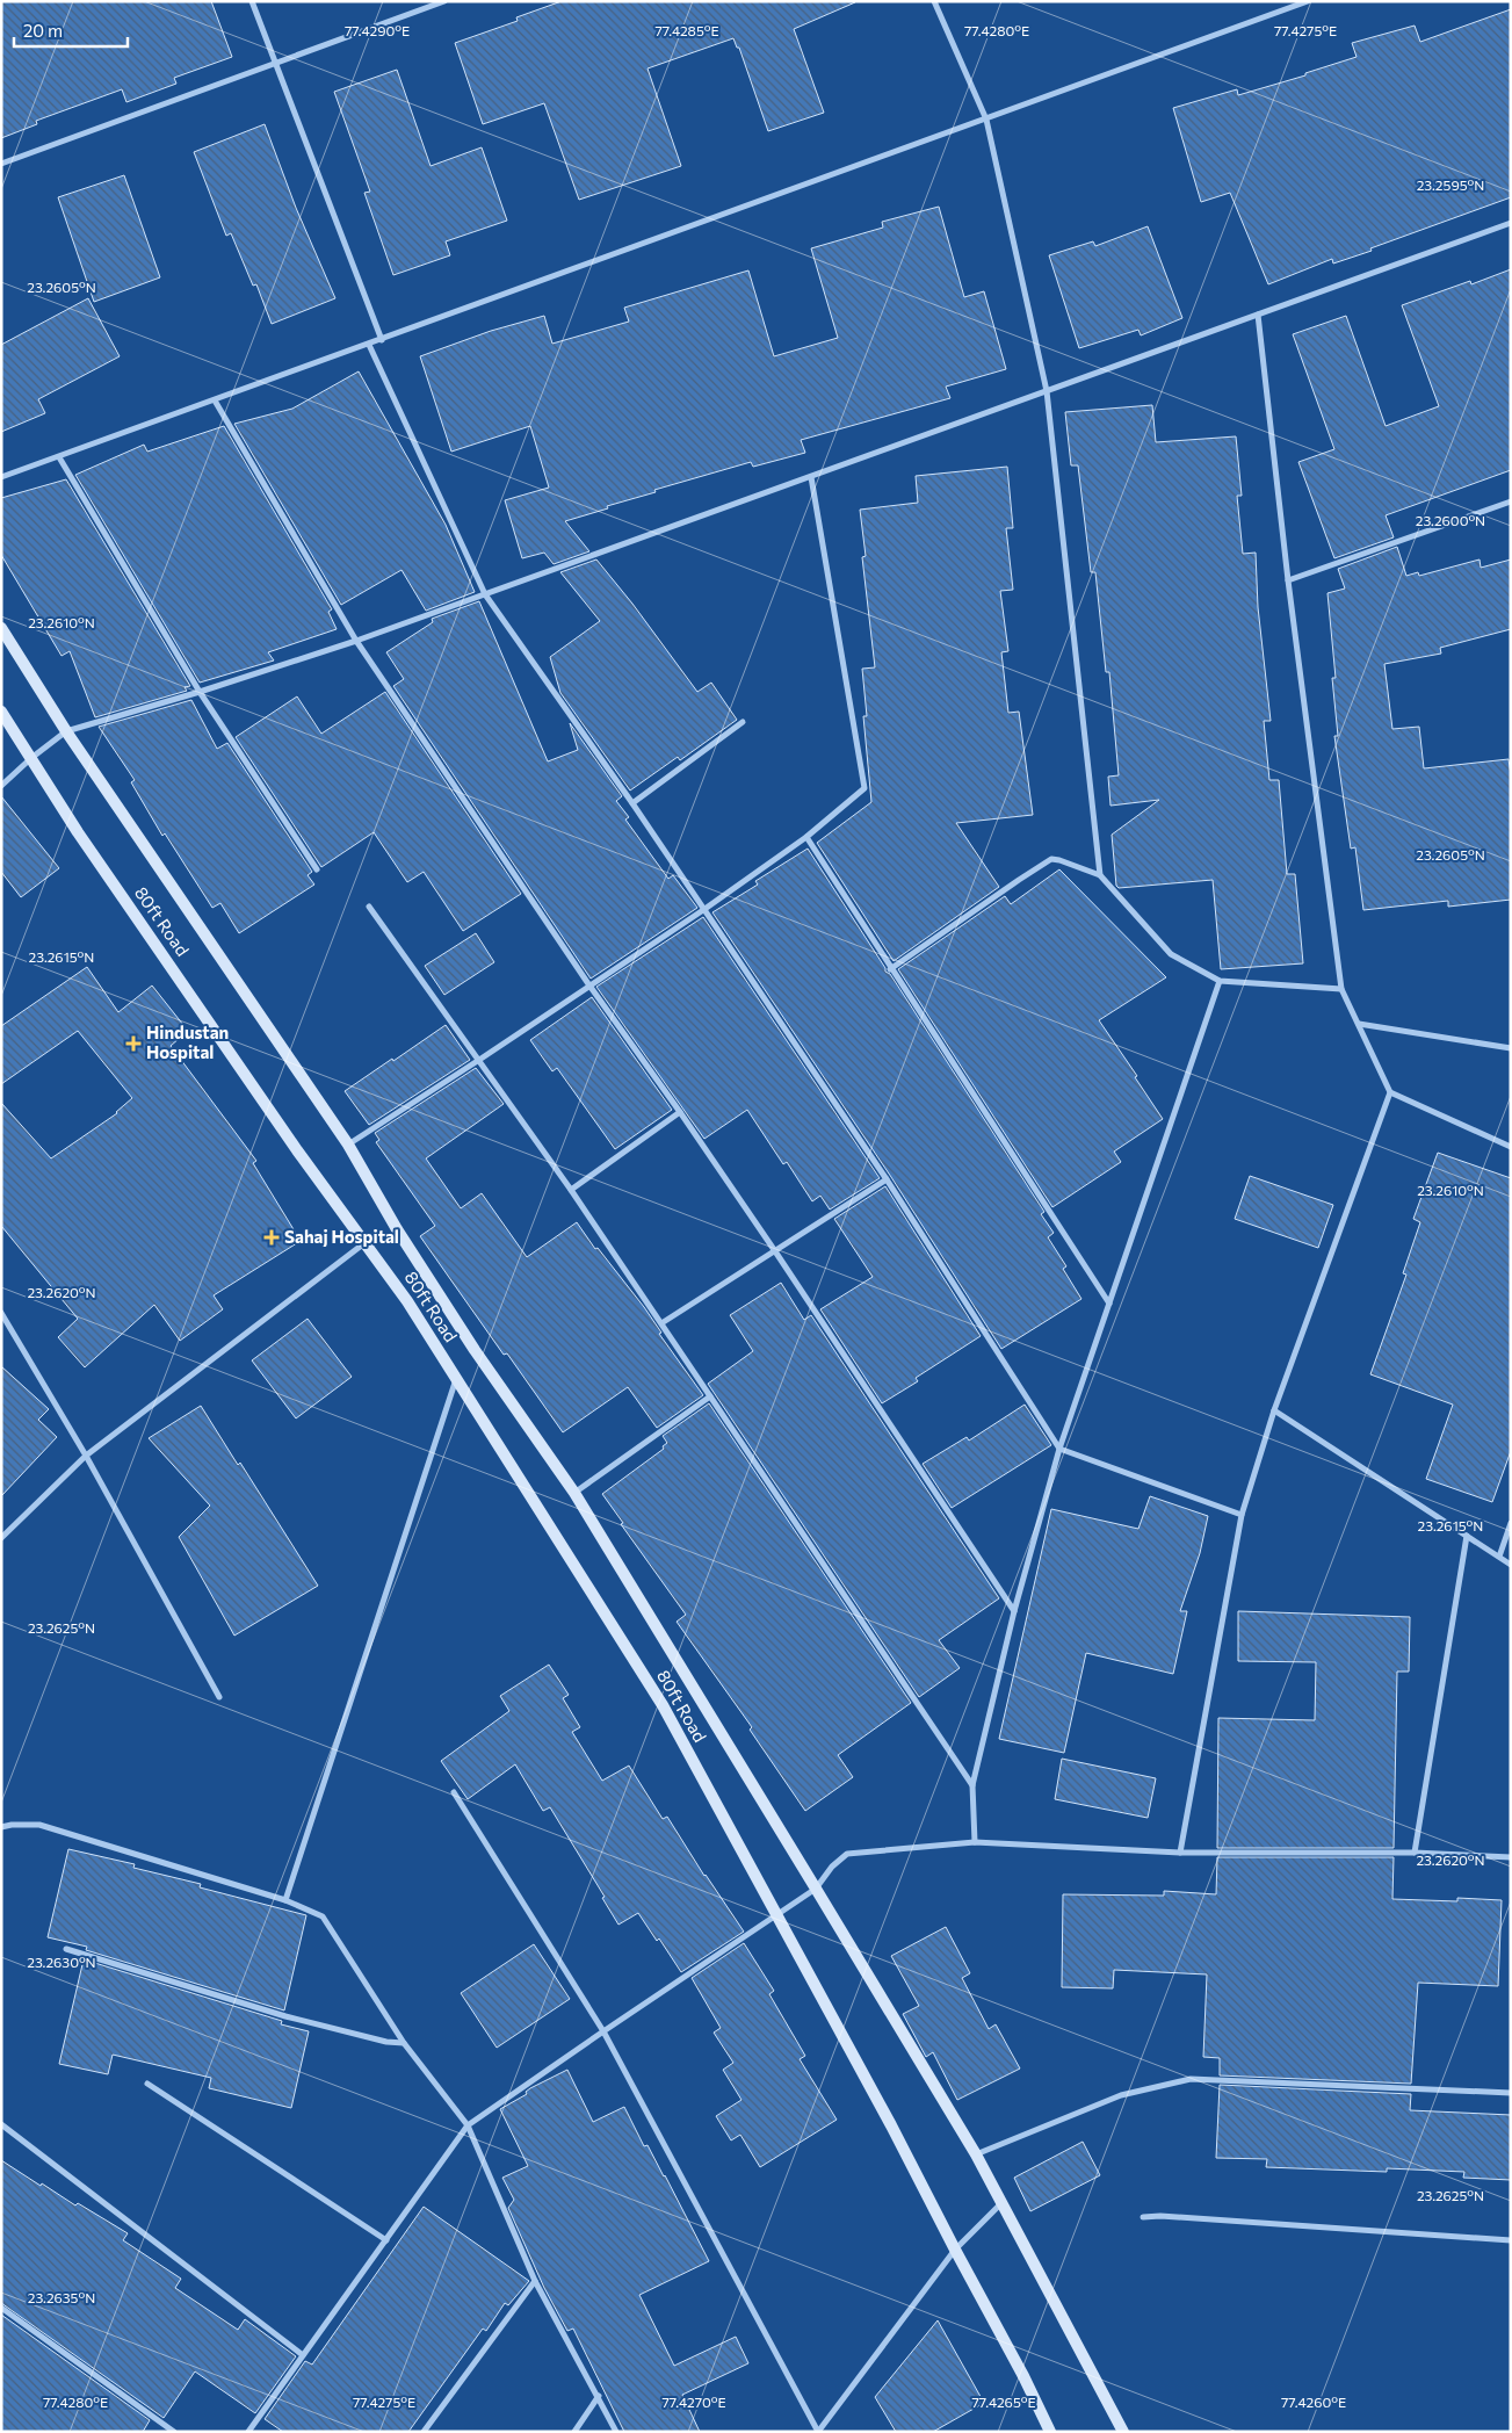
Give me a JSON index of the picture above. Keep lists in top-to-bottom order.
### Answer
{
  "streets": {
    "main road": ["80ft Road"]
  },
  "places": {
    "health": ["Hindustan Hospital", "Sahaj Hospital"]
  },
  "scale_bar": "20 m",
  "coordinates": [
    "77.4280°E",
    "77.4275°E",
    "77.4290°E",
    "77.4285°E",
    "23.2595°N",
    "23.2605°N",
    "23.2600°N",
    "23.2610°N",
    "23.2615°N",
    "23.2620°N",
    "23.2625°N",
    "23.2630°N",
    "23.2635°N",
    "77.4270°E",
    "77.4265°E",
    "77.4260°E"
  ]
}
